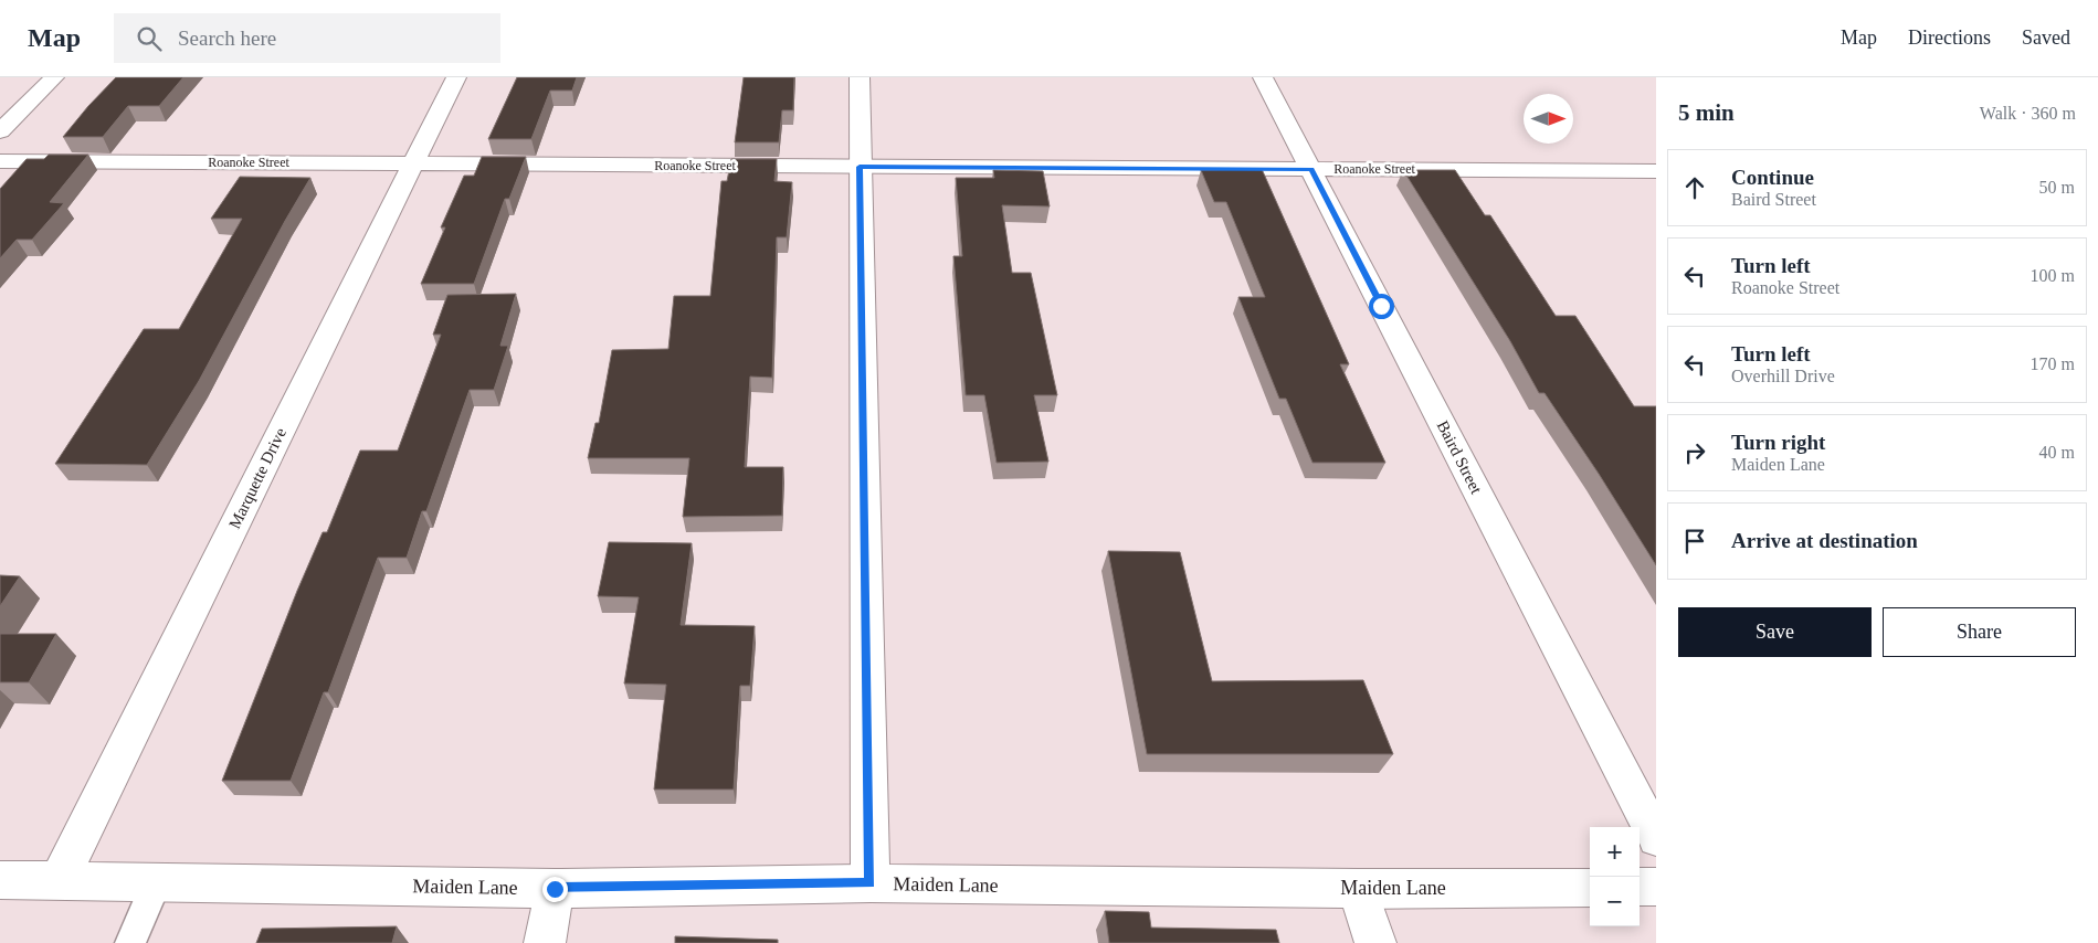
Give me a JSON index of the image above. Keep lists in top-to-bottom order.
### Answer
{
  "streets": {
    "street": [
      "Roanoke Street",
      "Baird Street",
      "Marquette Drive",
      "Maiden Lane"
    ]
  },
  "crossings": [
    ["Roanoke Street", "Baird Street"],
    ["Roanoke Street", "Marquette Drive"],
    ["Marquette Drive", "Maiden Lane"]
  ],
  "north": "right",
  "page": {
    "header": "Map",
    "search": "Search here",
    "nav": ["Map", "Directions", "Saved"],
    "heading": ["5 min", "Walk · 360 m"],
    "list": [
      ["Continue", "Baird Street", "50 m"],
      ["Turn left", "Roanoke Street", "100 m"],
      ["Turn left", "Overhill Drive", "170 m"],
      ["Turn right", "Maiden Lane", "40 m"],
      "Arrive at destination"
    ],
    "buttons": ["Save", "Share"],
    "map_buttons": ["+", "−"]
  }
}
